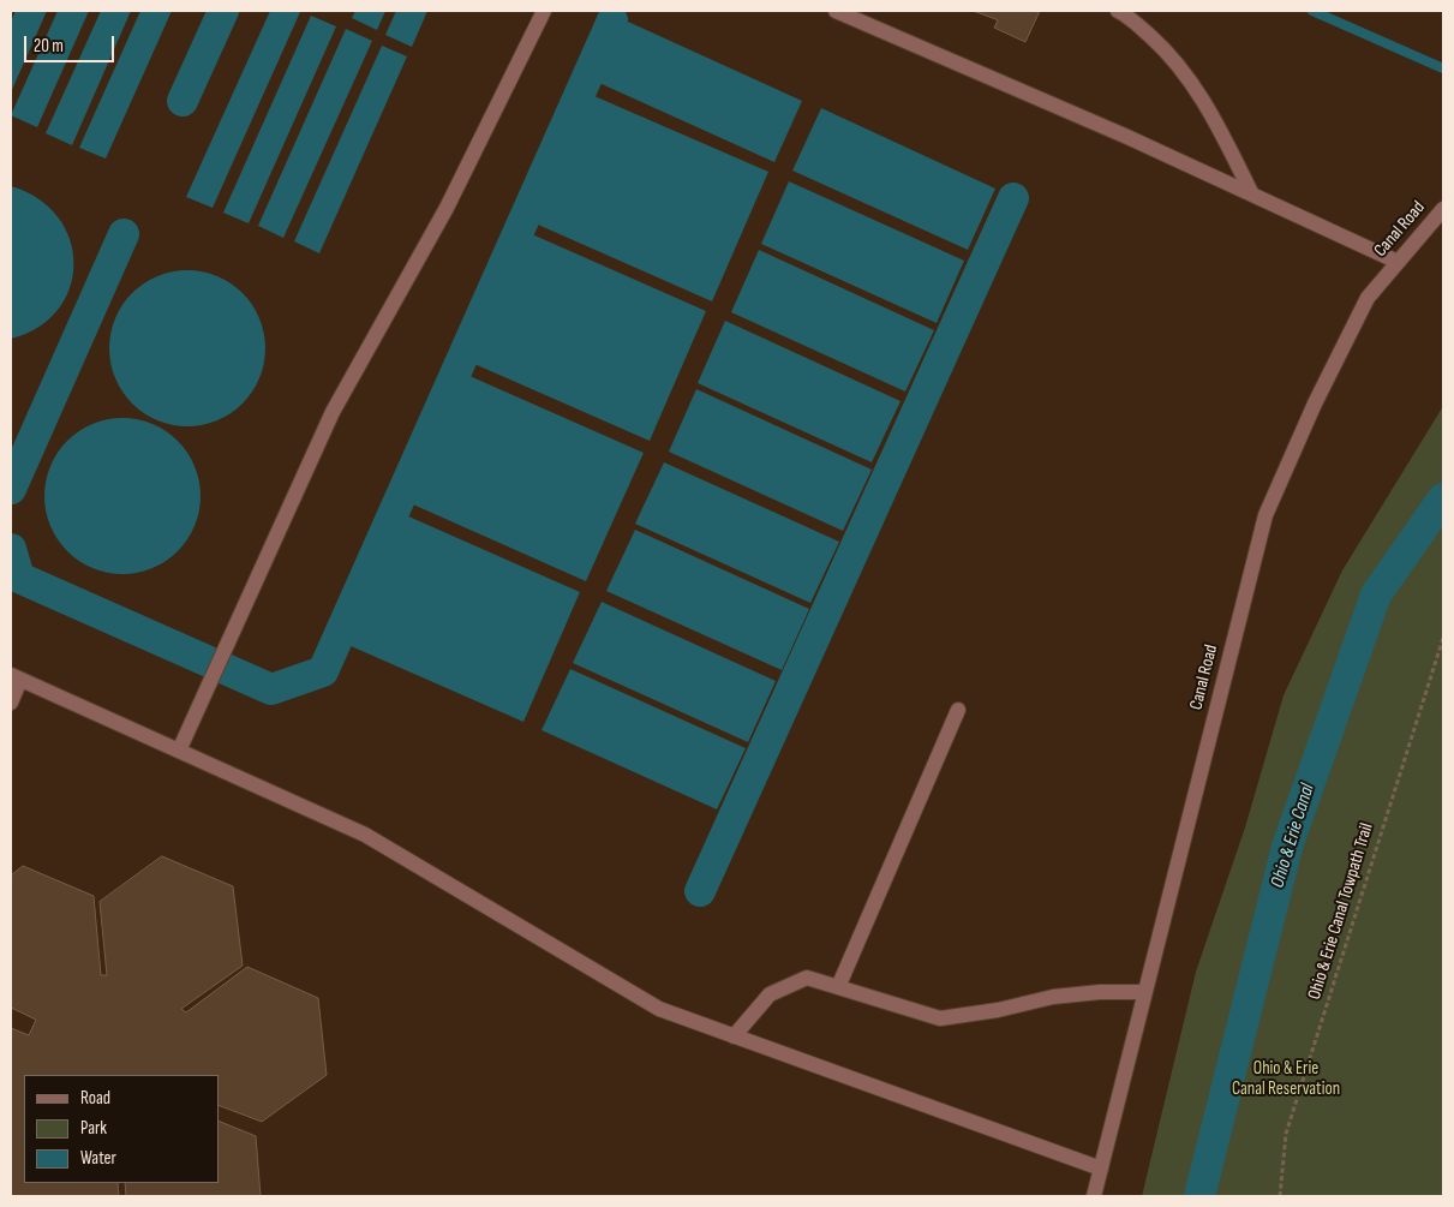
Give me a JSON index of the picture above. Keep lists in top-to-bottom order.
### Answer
{
  "streets": {
    "street": ["Canal Road"],
    "path": ["Ohio & Erie Canal Towpath Trail"]
  },
  "water": ["Ohio & Erie Canal"],
  "parks": ["Ohio & Erie Canal Reservation"],
  "legend": ["Road", "Park", "Water"],
  "scale_bar": "20 m"
}
